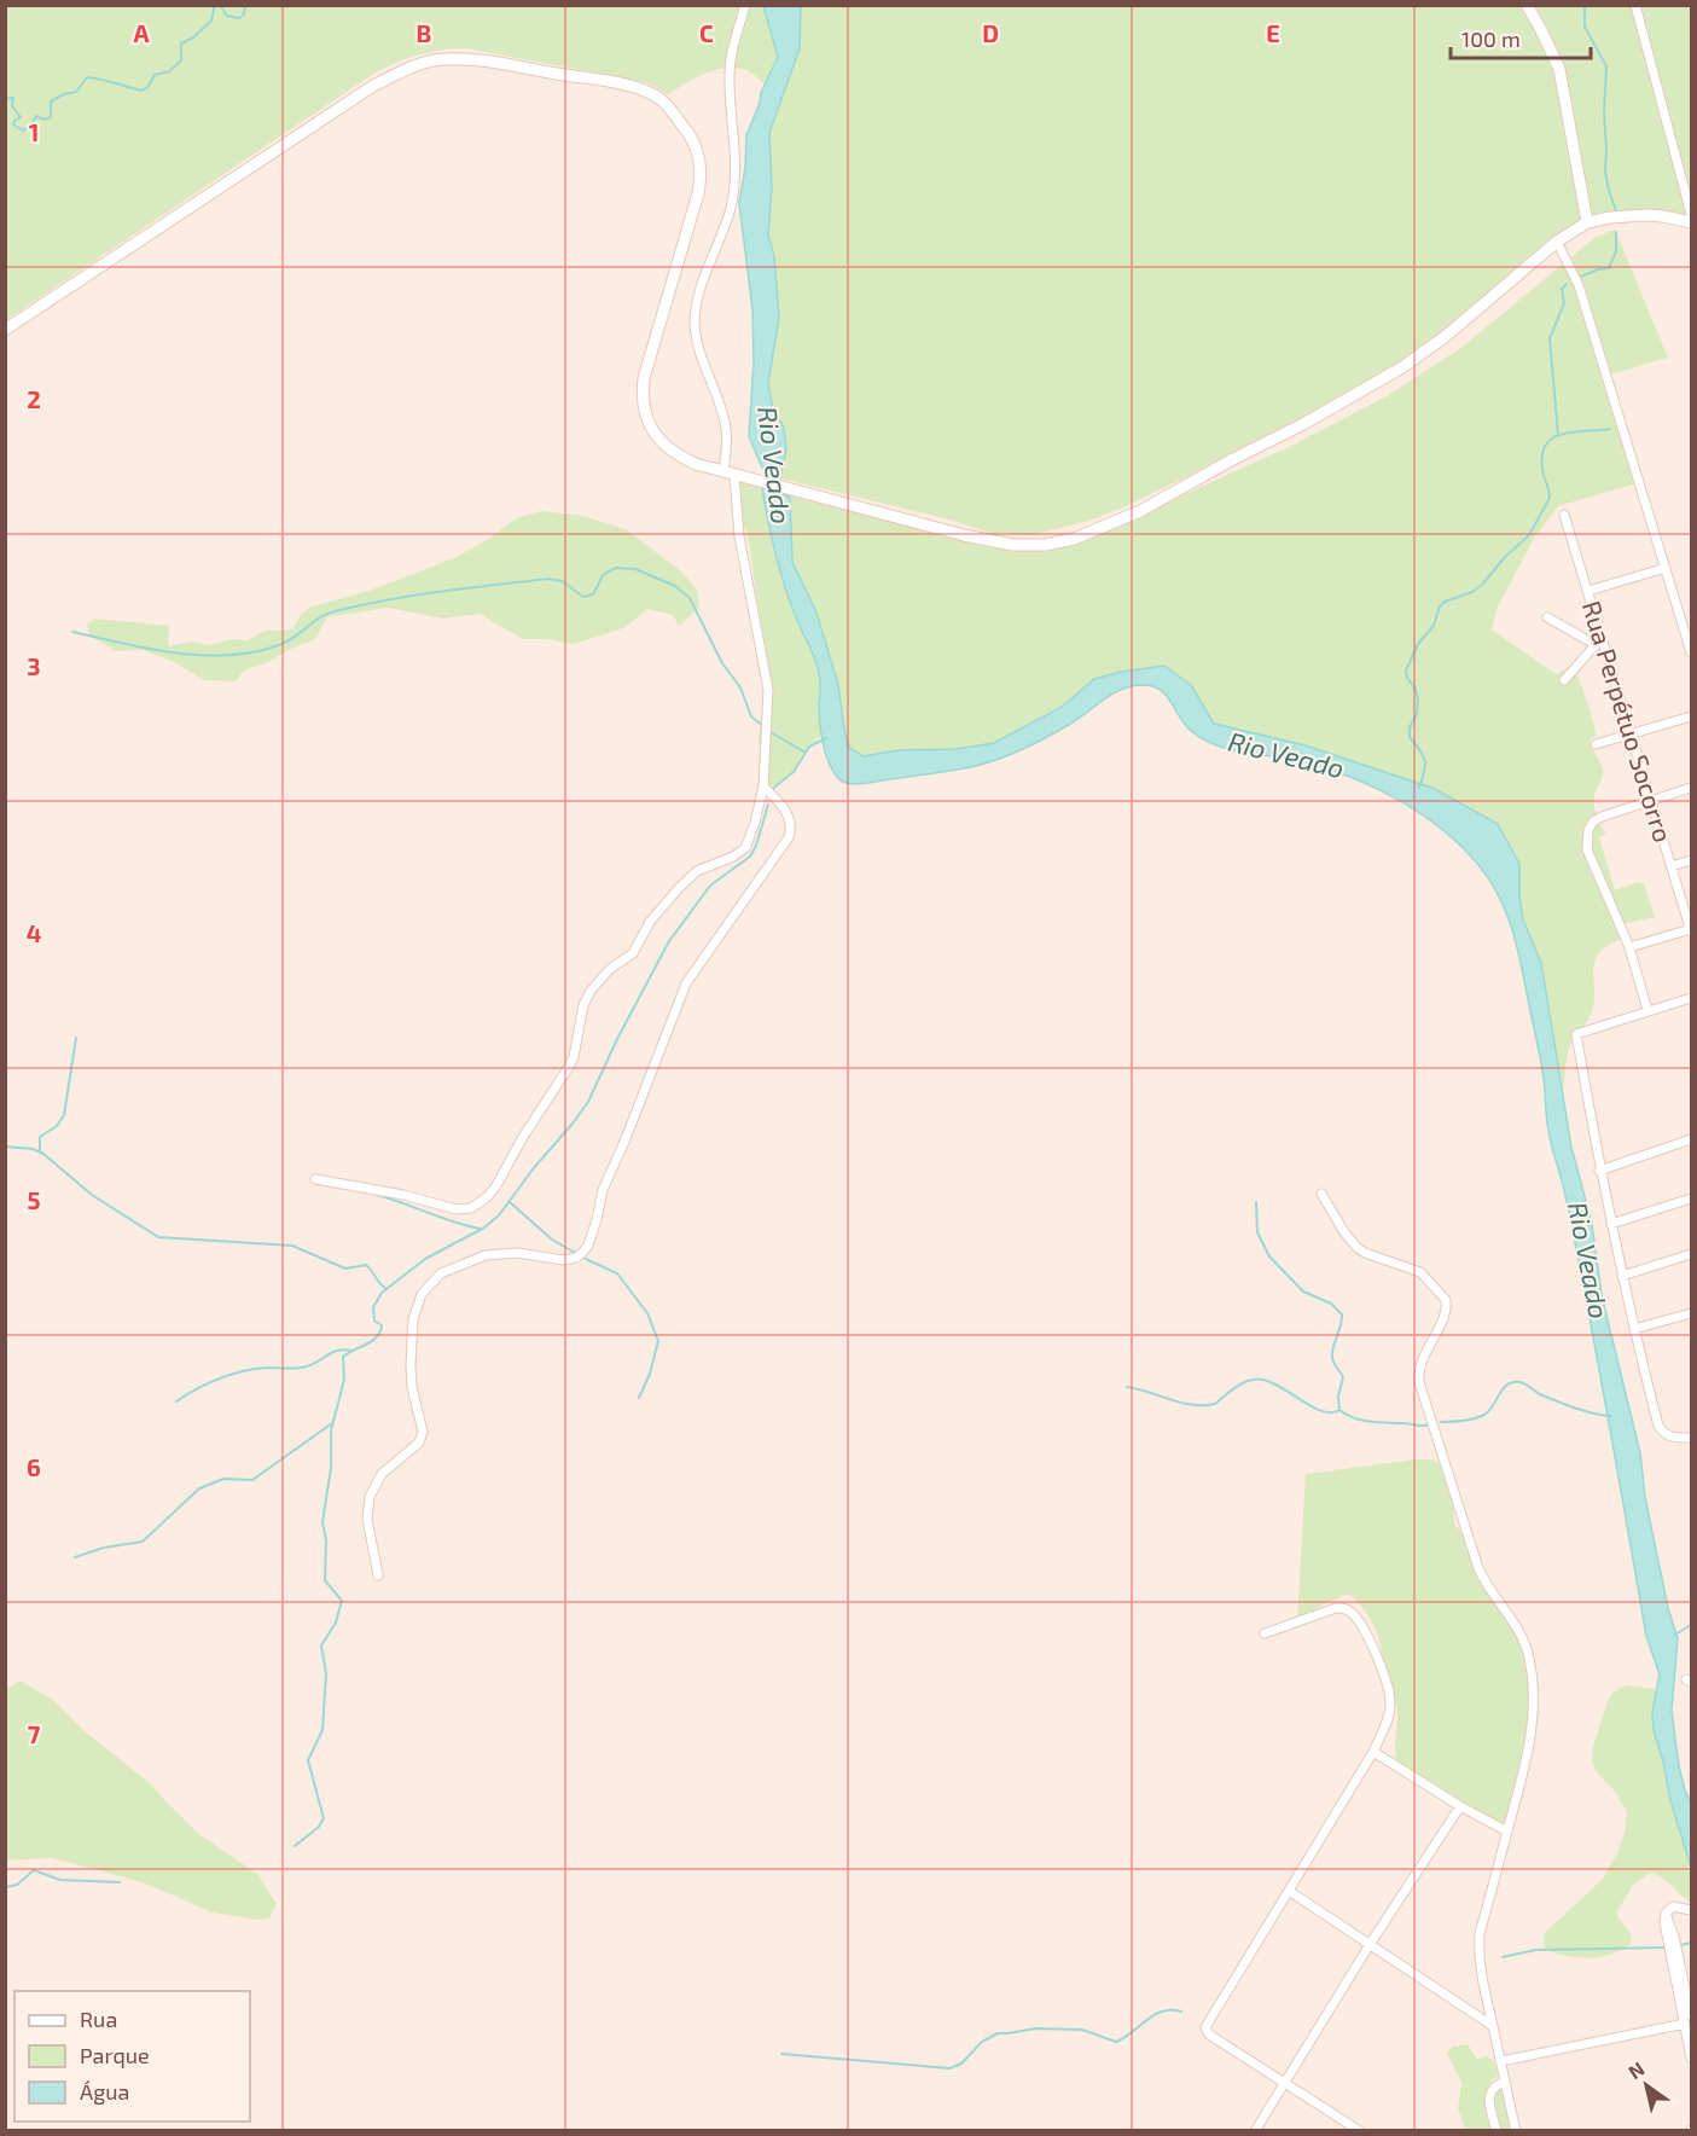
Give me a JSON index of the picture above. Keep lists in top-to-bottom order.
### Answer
{
  "streets": {
    "street": ["Rua Perpétuo Socorro"]
  },
  "water": ["Rio Veado"],
  "legend": ["Rua", "Parque", "Água"],
  "scale_bar": "100 m",
  "north": "top left",
  "grid": {
    "columns": [
      "A",
      "B",
      "C",
      "D",
      "E"
    ],
    "rows": [
      "1",
      "2",
      "3",
      "4",
      "5",
      "6",
      "7"
    ]
  }
}
